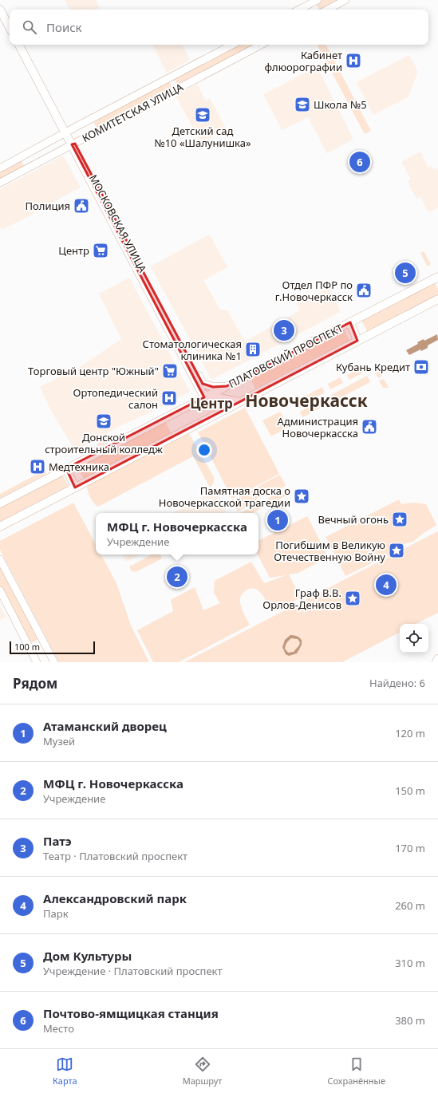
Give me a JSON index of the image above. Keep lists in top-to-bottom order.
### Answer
{
  "streets": {
    "main road": ["МОСКОВСКАЯ УЛИЦА", "ПЛАТОВСКИЙ ПРОСПЕКТ"],
    "street": ["КОМИТЕТСКАЯ УЛИЦА"]
  },
  "crossings": [
    ["КОМИТЕТСКАЯ УЛИЦА", "МОСКОВСКАЯ УЛИЦА"],
    ["МОСКОВСКАЯ УЛИЦА", "ПЛАТОВСКИЙ ПРОСПЕКТ"]
  ],
  "districts": ["Новочеркасск", "Центр"],
  "places": {
    "hospital": ["Кабинет флюорографии", "Ортопедический салон", "Медтехника"],
    "school or university": ["Школа №5", "Детский сад №10 «Шалунишка»", "Донской строительный колледж"],
    "public building": ["Полиция", "Отдел ПФР по г.Новочеркасск", "Администрация Новочеркасска"],
    "supermarket": ["Центр", "Торговый центр \"Южный\""],
    "building": ["Стоматологическая клиника №1"],
    "bank": ["Кубань Кредит"],
    "place": [
      "Памятная доска о Новочеркасской трагедии",
      "Вечный огонь",
      "Погибшим в Великую Отечественную Войну",
      "Граф В.В. Орлов-Денисов"
    ]
  },
  "scale_bar": "100 m",
  "page": {
    "search": "Поиск",
    "pins": [
      "6",
      "5",
      "3",
      "1",
      "2",
      "4"
    ],
    "popup": ["МФЦ г. Новочеркасска", "Учреждение"],
    "scale": "100 m",
    "heading": ["Рядом", "Найдено: 6"],
    "list": [
      {
        "mark": "1",
        "name": "Атаманский дворец",
        "note": "Музей",
        "value": "120 m"
      },
      {
        "mark": "2",
        "name": "МФЦ г. Новочеркасска",
        "note": "Учреждение",
        "value": "150 m"
      },
      {
        "mark": "3",
        "name": "Патэ",
        "note": "Театр · Платовский проспект",
        "value": "170 m"
      },
      {
        "mark": "4",
        "name": "Александровский парк",
        "note": "Парк",
        "value": "260 m"
      },
      {
        "mark": "5",
        "name": "Дом Культуры",
        "note": "Учреждение · Платовский проспект",
        "value": "310 m"
      },
      {
        "mark": "6",
        "name": "Почтово-ямщицкая станция",
        "note": "Место",
        "value": "380 m"
      }
    ],
    "nav": ["Карта", "Маршрут", "Сохранённые"]
  }
}
